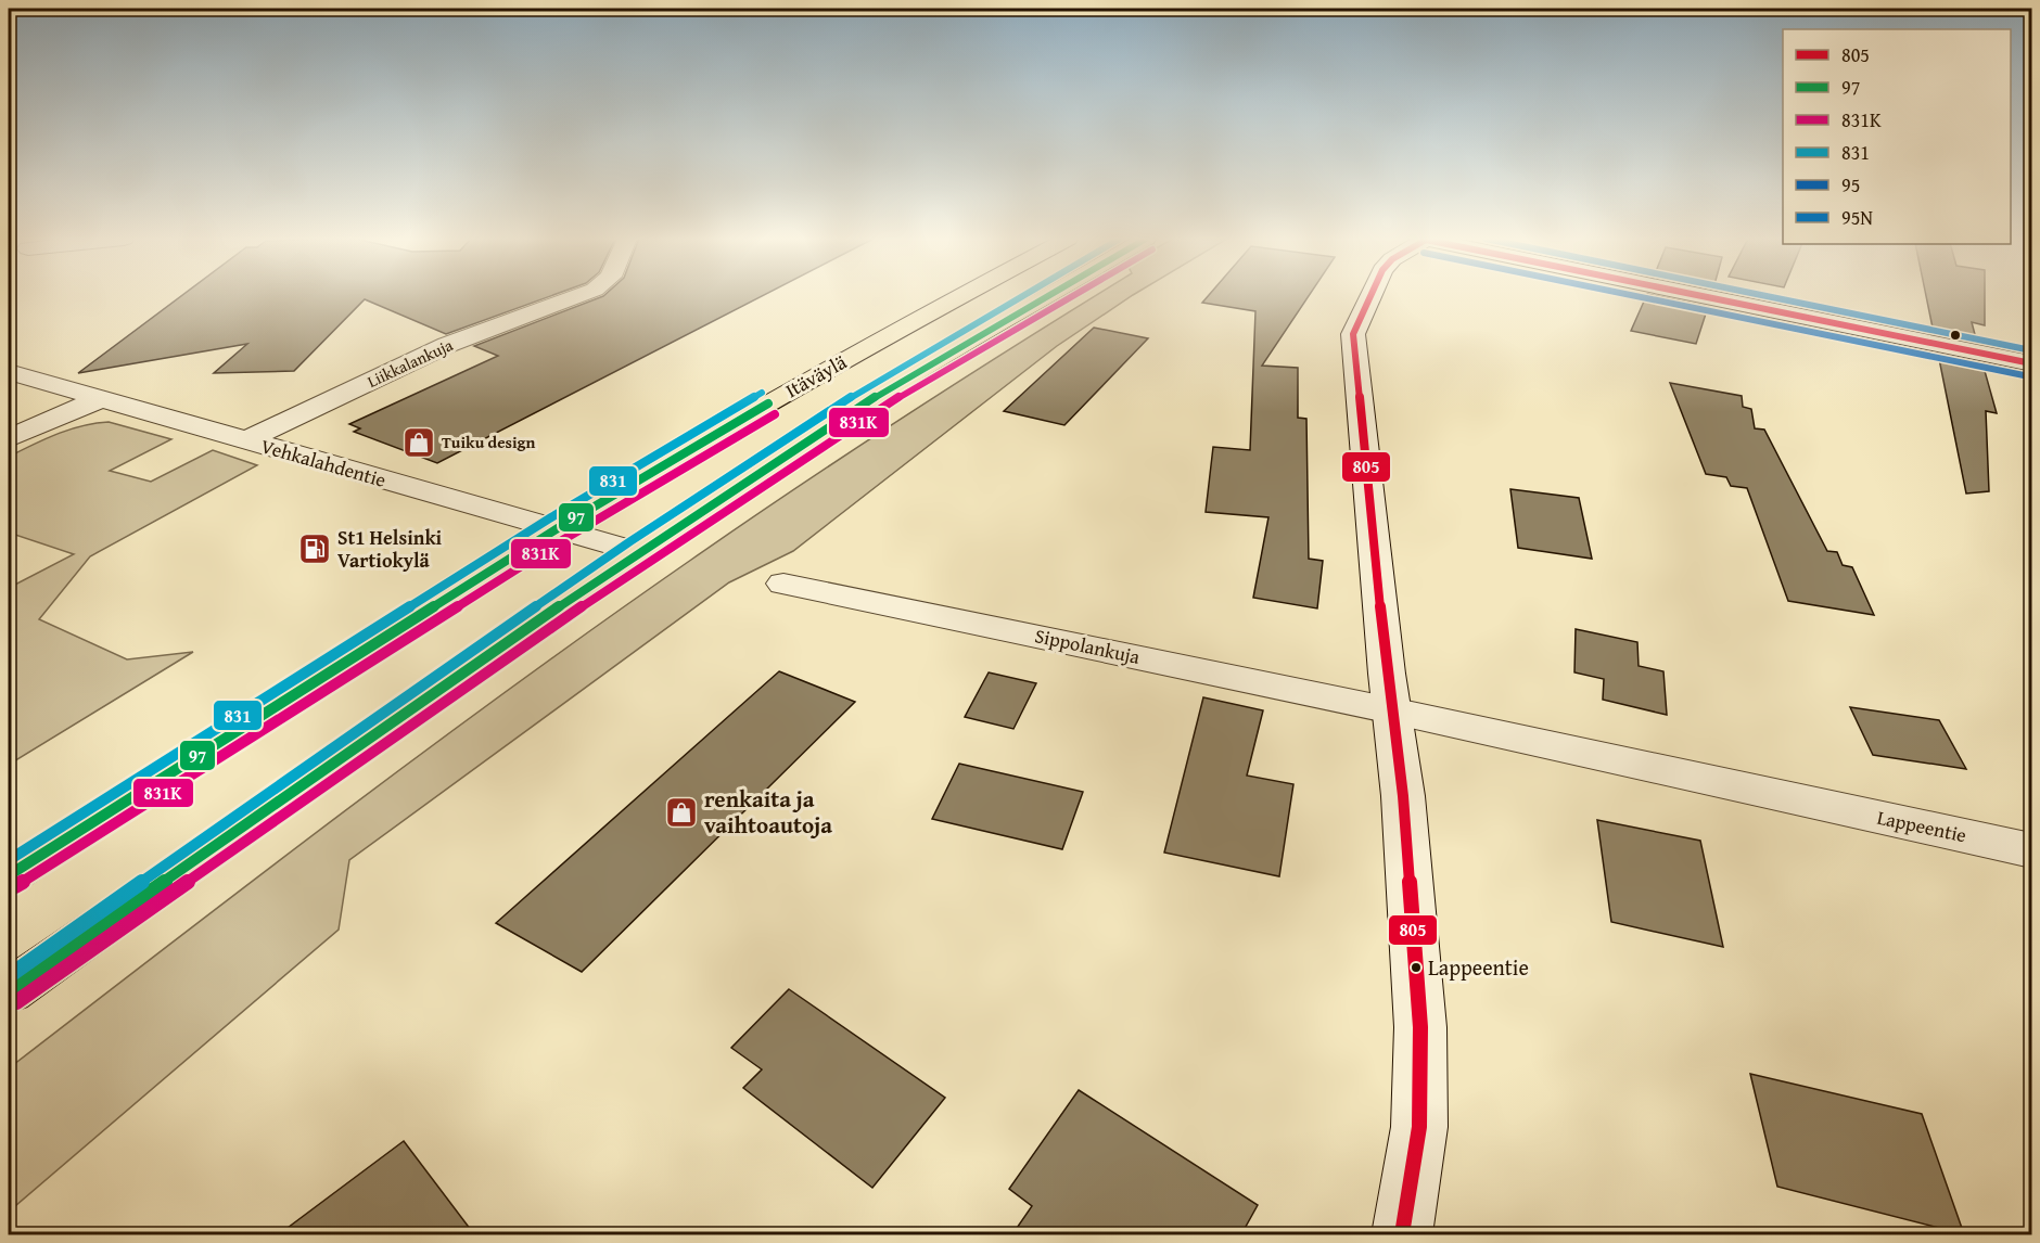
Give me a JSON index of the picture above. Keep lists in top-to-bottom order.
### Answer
{
  "streets": {
    "main road": ["Itäväylä"],
    "street": [
      "Liikkalankuja",
      "Vehkalahdentie",
      "Sippolankuja",
      "Lappeentie"
    ]
  },
  "crossings": [
    ["Liikkalankuja", "Vehkalahdentie"],
    ["Itäväylä", "Vehkalahdentie"],
    ["Sippolankuja", "Lappeentie"]
  ],
  "places": {
    "shop": ["Tuiku design", "renkaita ja vaihtoautoja"],
    "fuel station": ["St1 Helsinki Vartiokylä"],
    "other": ["Lappeentie"]
  },
  "lines": [
    "transit line 805",
    "transit line 97",
    "transit line 831K",
    "transit line 831",
    "transit line 95",
    "transit line 95N"
  ],
  "legend": [
    "805",
    "97",
    "831K",
    "831",
    "95",
    "95N"
  ]
}
